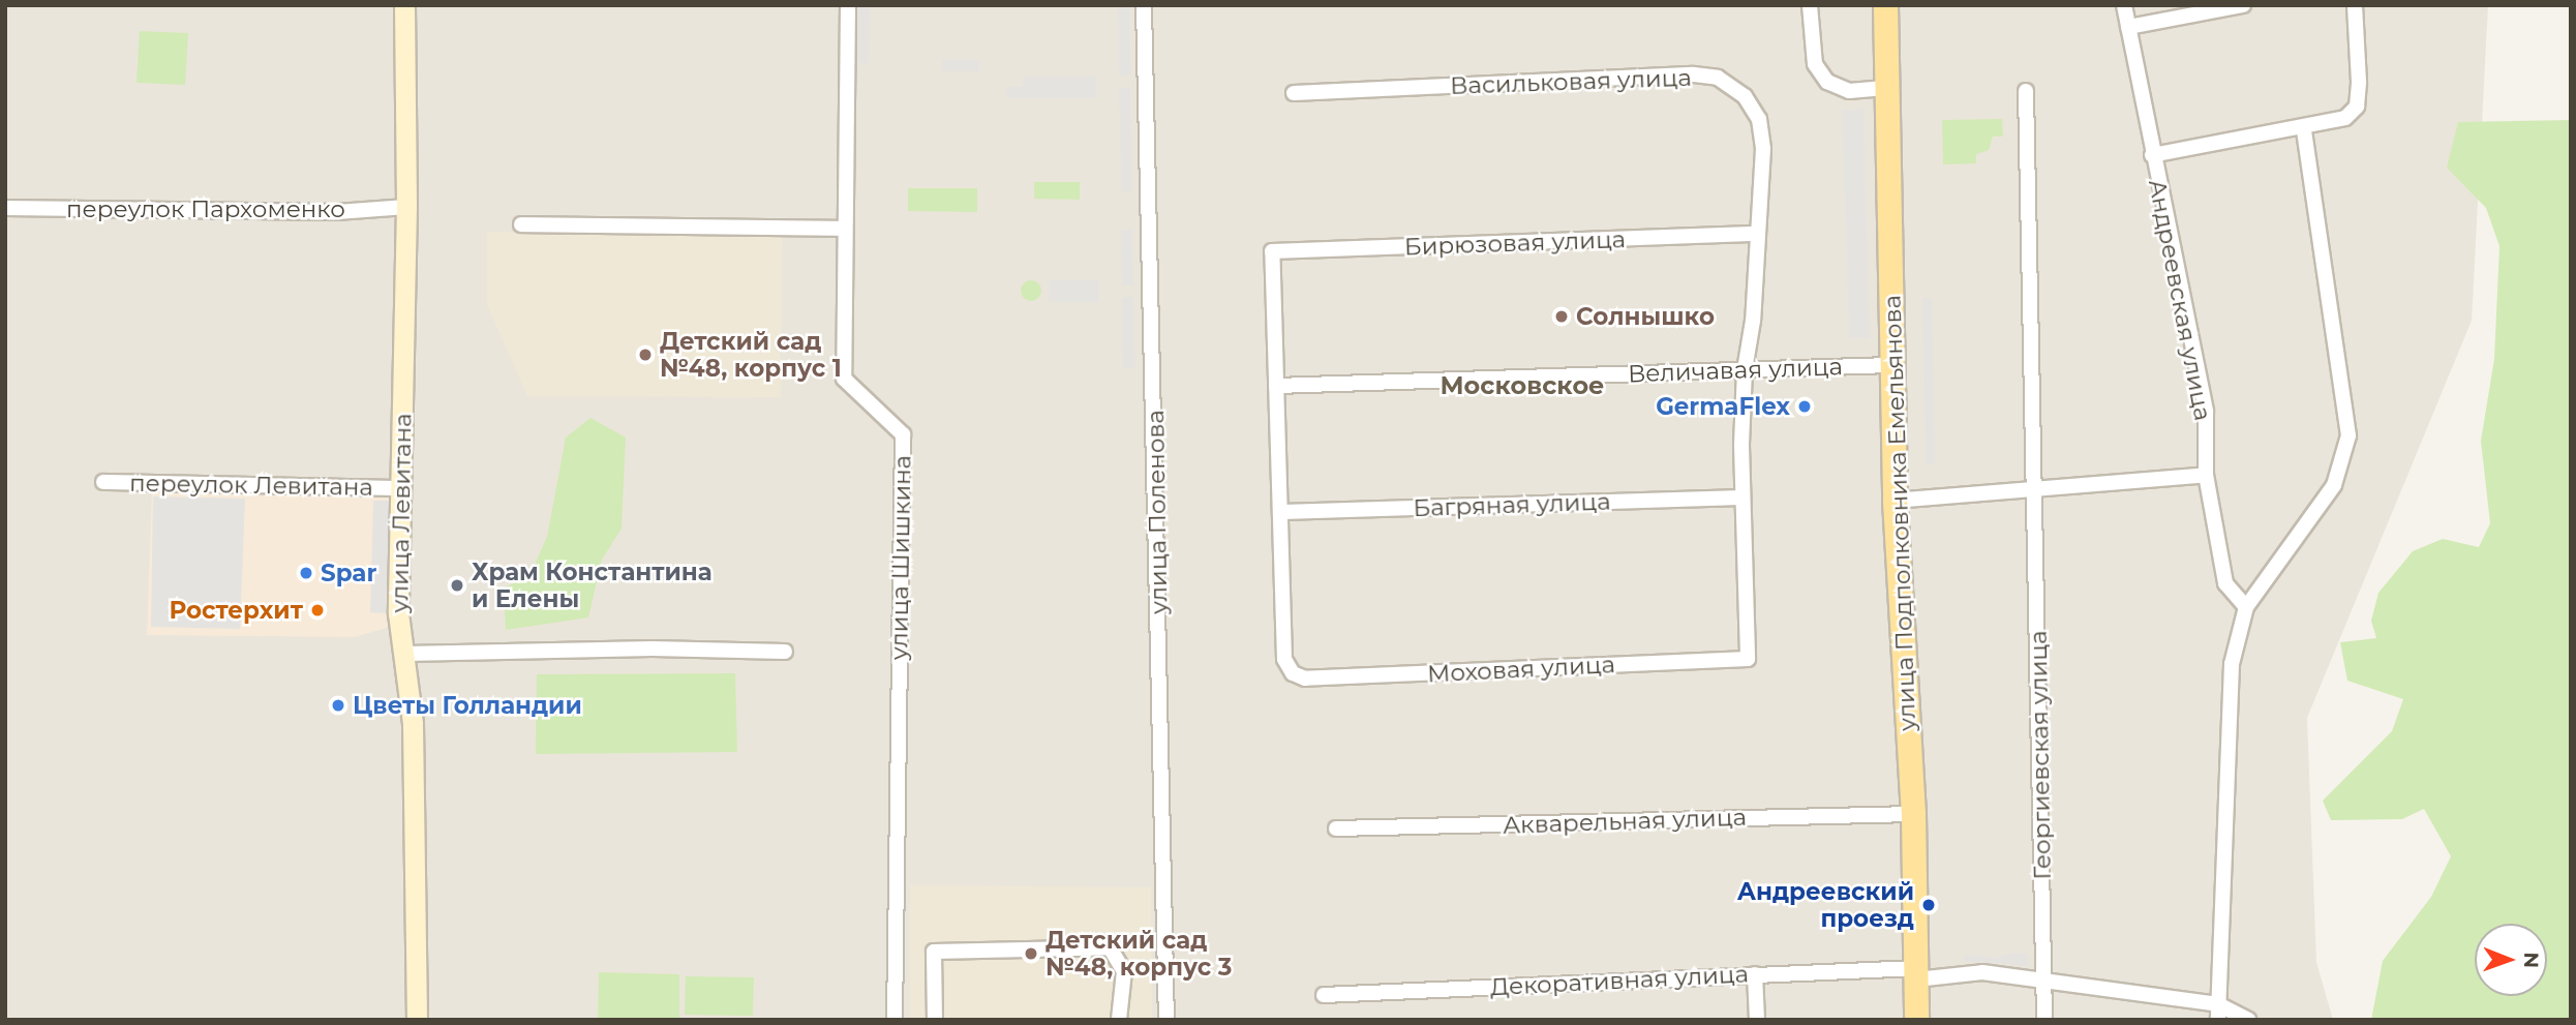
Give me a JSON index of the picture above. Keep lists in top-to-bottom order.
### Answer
{
  "streets": {
    "main road": ["улица Подполковника Емельянова"],
    "street": [
      "Васильковая улица",
      "переулок Пархоменко",
      "Бирюзовая улица",
      "Андреевская улица",
      "Величавая улица",
      "переулок Левитана",
      "Багряная улица",
      "улица Поленова",
      "улица Левитана",
      "улица Шишкина",
      "Моховая улица",
      "Георгиевская улица",
      "Акварельная улица",
      "Декоративная улица"
    ]
  },
  "crossings": [
    ["Васильковая улица", "Бирюзовая улица"],
    ["Васильковая улица", "Моховая улица"],
    ["переулок Пархоменко", "улица Левитана"],
    ["Бирюзовая улица", "Моховая улица"],
    ["Величавая улица", "улица Подполковника Емельянова"],
    ["Величавая улица", "Моховая улица"],
    ["переулок Левитана", "улица Левитана"],
    ["Багряная улица", "Моховая улица"],
    ["улица Подполковника Емельянова", "Акварельная улица"],
    ["улица Подполковника Емельянова", "Декоративная улица"],
    ["Георгиевская улица", "Декоративная улица"]
  ],
  "districts": ["Московское"],
  "places": [
    "Солнышко",
    "Детский сад №48, корпус 1",
    "GermaFlex",
    "Spar",
    "Храм Константина и Елены",
    "Ростерхит",
    "Цветы Голландии",
    "Андреевский проезд",
    "Детский сад №48, корпус 3"
  ],
  "north": "right"
}
